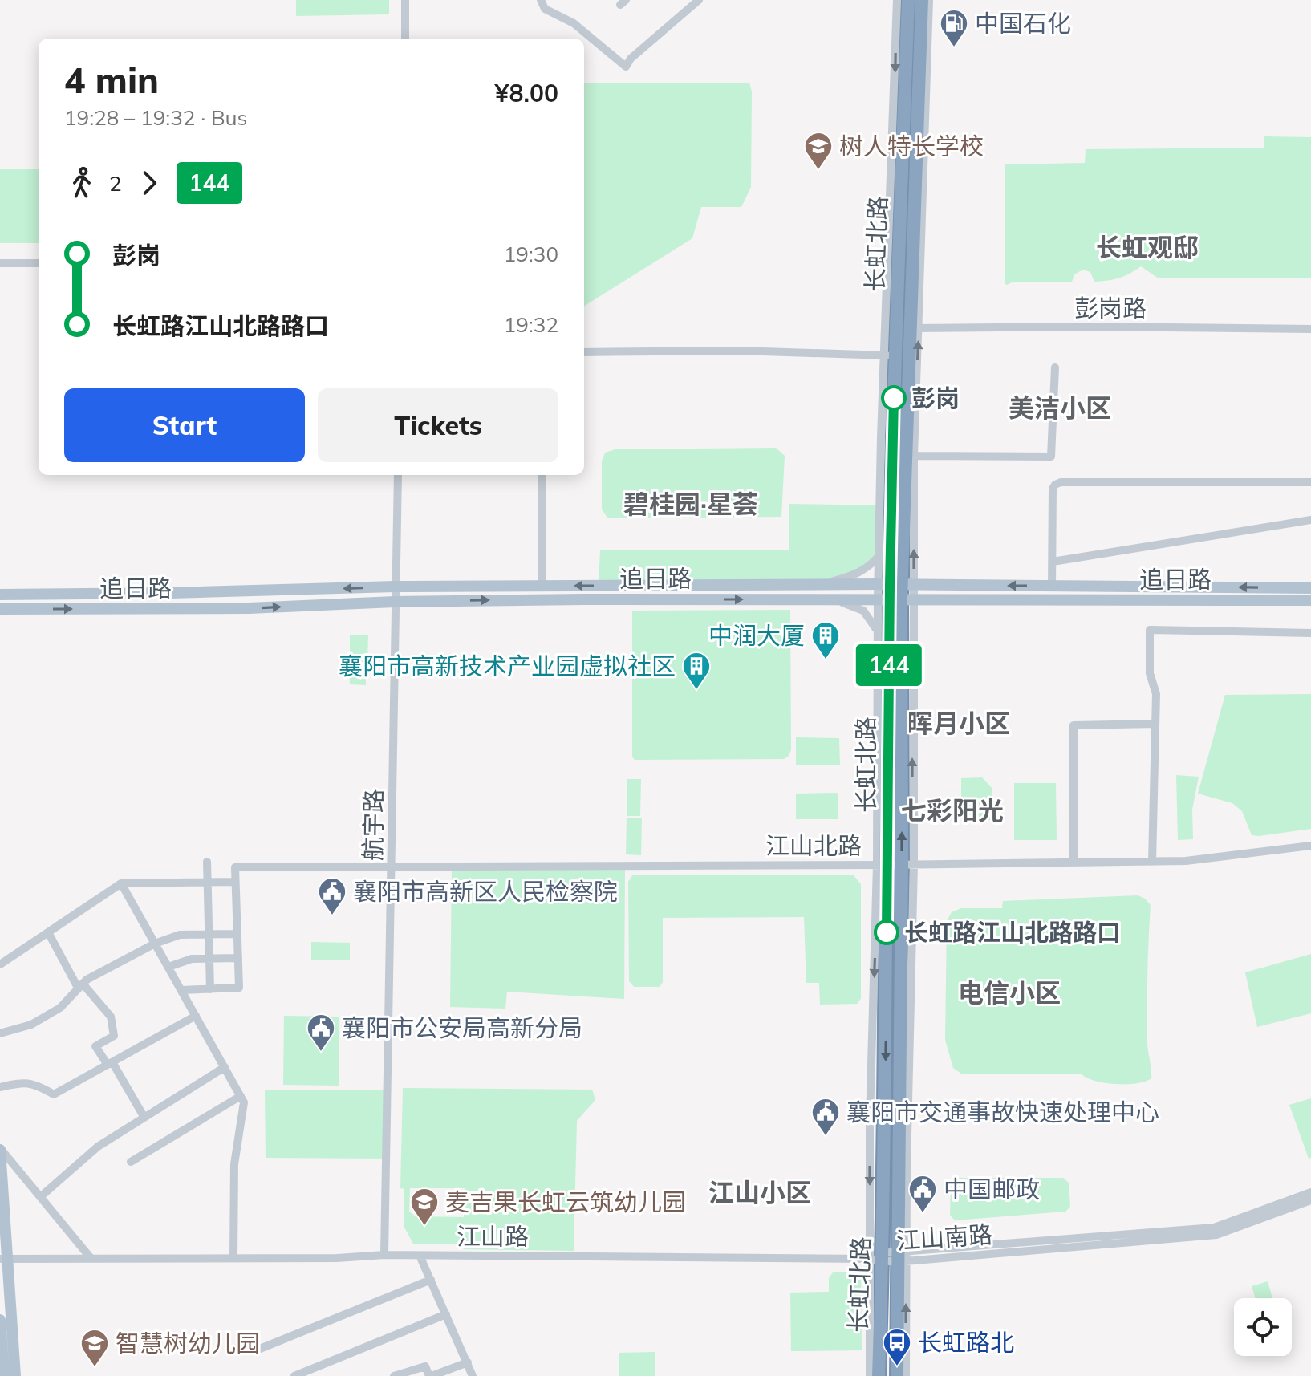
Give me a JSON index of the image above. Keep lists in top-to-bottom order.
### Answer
{
  "streets": {
    "highway": ["长虹北路"],
    "main road": ["追日路"],
    "street": [
      "彭岗路",
      "航宇路",
      "江山北路",
      "江山路",
      "江山南路"
    ]
  },
  "crossings": [
    ["长虹北路", "彭岗路"],
    ["长虹北路", "追日路"],
    ["长虹北路", "江山北路"],
    ["长虹北路", "江山路"],
    ["长虹北路", "江山南路"],
    ["追日路", "航宇路"],
    ["航宇路", "江山北路"],
    ["航宇路", "江山路"],
    ["江山路", "江山南路"]
  ],
  "districts": [
    "长虹观邸",
    "美洁小区",
    "碧桂园·星荟",
    "晖月小区",
    "七彩阳光",
    "电信小区",
    "江山小区"
  ],
  "places": {
    "fuel station": ["中国石化"],
    "school or university": ["树人特长学校", "麦吉果长虹云筑幼儿园", "智慧树幼儿园"],
    "other": ["彭岗", "长虹路江山北路路口"],
    "building": ["中润大厦", "襄阳市高新技术产业园虚拟社区"],
    "public building": [
      "襄阳市高新区人民检察院",
      "襄阳市公安局高新分局",
      "襄阳市交通事故快速处理中心",
      "中国邮政"
    ],
    "bus stop": ["长虹路北"]
  },
  "lines": ["bus line 144"],
  "page": {
    "on_map": "144",
    "heading": ["4 min", "19:28 – 19:32 · Bus", "¥8.00"],
    "legs": ["2", "144"],
    "list": [
      {
        "name": "彭岗",
        "value": "19:30"
      },
      {
        "name": "长虹路江山北路路口",
        "value": "19:32"
      }
    ],
    "buttons": ["Start", "Tickets"]
  }
}
